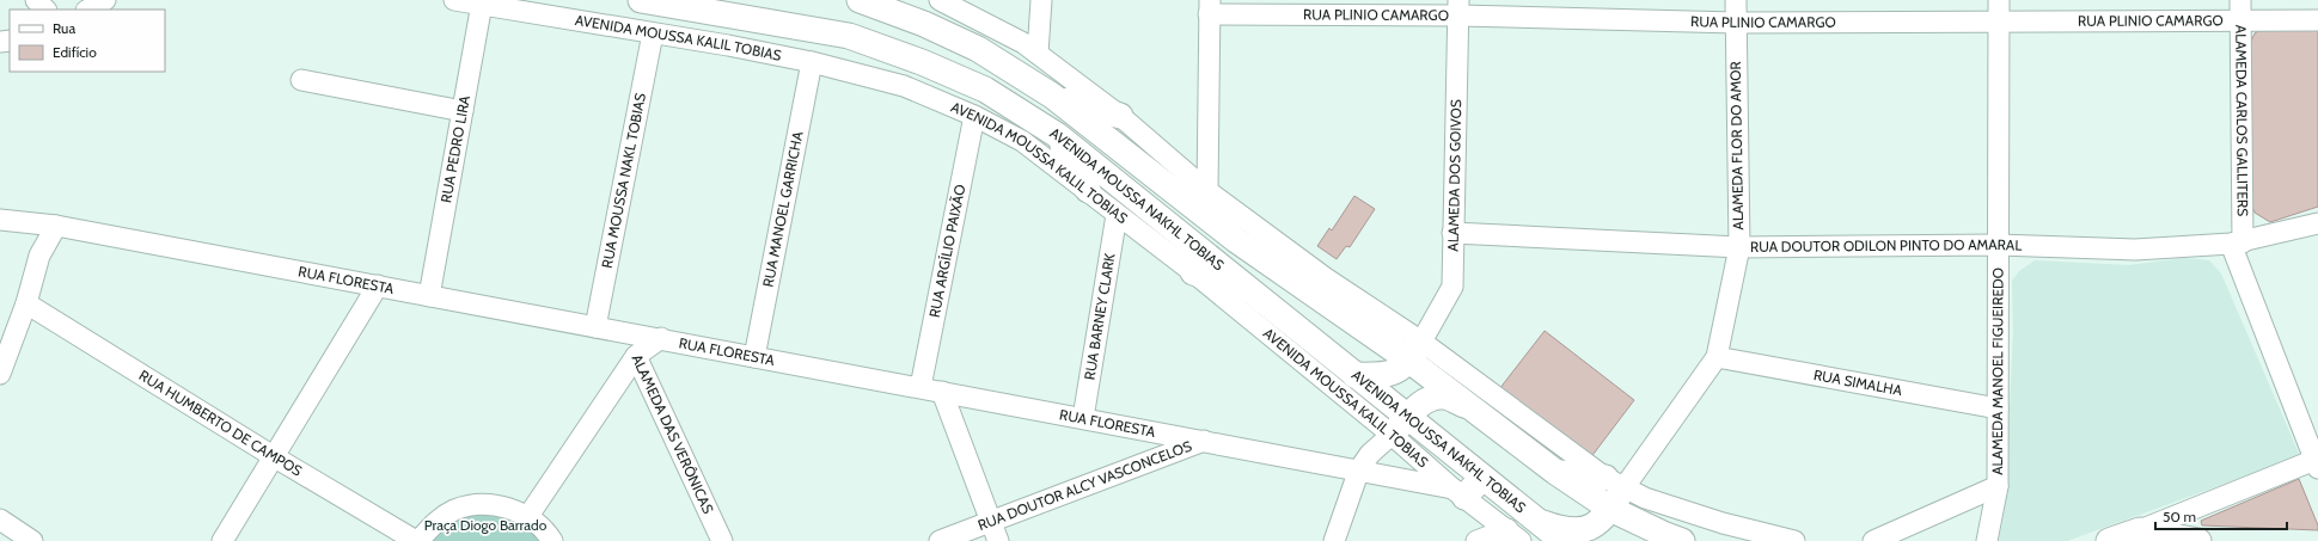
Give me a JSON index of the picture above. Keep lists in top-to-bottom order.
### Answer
{
  "streets": {
    "main road": ["AVENIDA MOUSSA NAKHL TOBIAS"],
    "street": [
      "RUA PLINIO CAMARGO",
      "AVENIDA MOUSSA KALIL TOBIAS",
      "ALAMEDA CARLOS GALLITERS",
      "ALAMEDA FLOR DO AMOR",
      "RUA PEDRO LIRA",
      "ALAMEDA DOS GOIVOS",
      "RUA MOUSSA NAKL TOBIAS",
      "RUA MANOEL GARRICHA",
      "RUA DOUTOR ODILON PINTO DO AMARAL",
      "RUA ARGÍLIO PAIXÃO",
      "RUA FLORESTA",
      "RUA BARNEY CLARK",
      "ALAMEDA MANOEL FIGUEIREDO",
      "RUA SIMALHA",
      "RUA HUMBERTO DE CAMPOS",
      "ALAMEDA DAS VERÔNICAS",
      "RUA DOUTOR ALCY VASCONCELOS"
    ]
  },
  "crossings": [
    ["RUA PLINIO CAMARGO", "ALAMEDA CARLOS GALLITERS"],
    ["RUA PLINIO CAMARGO", "ALAMEDA FLOR DO AMOR"],
    ["RUA PLINIO CAMARGO", "ALAMEDA DOS GOIVOS"],
    ["RUA PLINIO CAMARGO", "ALAMEDA MANOEL FIGUEIREDO"],
    ["AVENIDA MOUSSA KALIL TOBIAS", "RUA PEDRO LIRA"],
    ["AVENIDA MOUSSA KALIL TOBIAS", "RUA MOUSSA NAKL TOBIAS"],
    ["AVENIDA MOUSSA KALIL TOBIAS", "AVENIDA MOUSSA NAKHL TOBIAS"],
    ["AVENIDA MOUSSA KALIL TOBIAS", "RUA MANOEL GARRICHA"],
    ["AVENIDA MOUSSA KALIL TOBIAS", "RUA ARGÍLIO PAIXÃO"],
    ["AVENIDA MOUSSA KALIL TOBIAS", "RUA FLORESTA"],
    ["AVENIDA MOUSSA KALIL TOBIAS", "RUA BARNEY CLARK"],
    ["ALAMEDA CARLOS GALLITERS", "RUA DOUTOR ODILON PINTO DO AMARAL"],
    ["ALAMEDA FLOR DO AMOR", "RUA DOUTOR ODILON PINTO DO AMARAL"],
    ["ALAMEDA FLOR DO AMOR", "RUA SIMALHA"],
    ["RUA PEDRO LIRA", "RUA FLORESTA"],
    ["ALAMEDA DOS GOIVOS", "RUA DOUTOR ODILON PINTO DO AMARAL"],
    ["RUA MOUSSA NAKL TOBIAS", "RUA FLORESTA"],
    ["RUA MANOEL GARRICHA", "RUA FLORESTA"],
    ["RUA DOUTOR ODILON PINTO DO AMARAL", "ALAMEDA MANOEL FIGUEIREDO"],
    ["RUA ARGÍLIO PAIXÃO", "RUA FLORESTA"],
    ["RUA FLORESTA", "RUA BARNEY CLARK"],
    ["RUA FLORESTA", "ALAMEDA DAS VERÔNICAS"],
    ["RUA FLORESTA", "RUA DOUTOR ALCY VASCONCELOS"],
    ["ALAMEDA MANOEL FIGUEIREDO", "RUA SIMALHA"]
  ],
  "parks": ["Praça Diogo Barrado"],
  "legend": ["Rua", "Edifício"],
  "scale_bar": "50 m"
}
